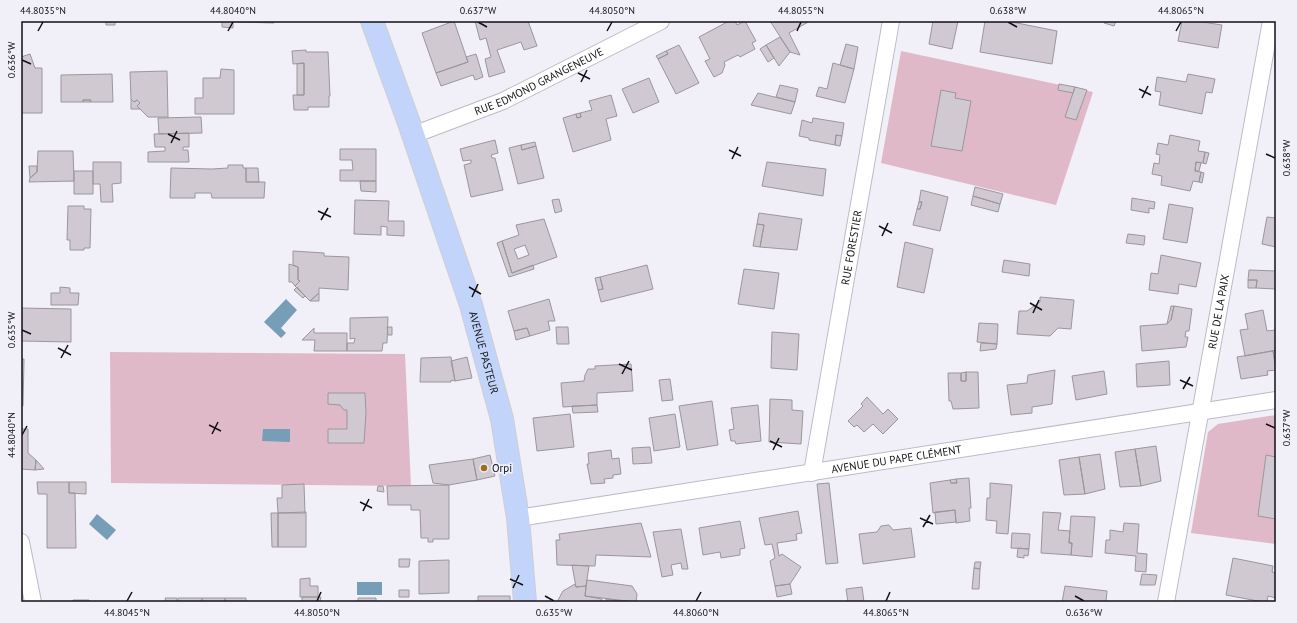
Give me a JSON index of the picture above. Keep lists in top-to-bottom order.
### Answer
{
  "streets": {
    "main road": ["AVENUE PASTEUR"],
    "street": [
      "RUE EDMOND GRANGENEUVE",
      "RUE FORESTIER",
      "RUE DE LA PAIX",
      "AVENUE DU PAPE CLÉMENT"
    ]
  },
  "crossings": [
    ["RUE EDMOND GRANGENEUVE", "AVENUE PASTEUR"],
    ["RUE FORESTIER", "AVENUE DU PAPE CLÉMENT"],
    ["RUE DE LA PAIX", "AVENUE DU PAPE CLÉMENT"],
    ["AVENUE PASTEUR", "AVENUE DU PAPE CLÉMENT"]
  ],
  "places": ["Orpi"],
  "coordinates": [
    "44.8035°N",
    "44.8040°N",
    "0.637°W",
    "44.8050°N",
    "44.8055°N",
    "0.638°W",
    "44.8065°N",
    "0.636°W",
    "0.635°W",
    "44.8045°N",
    "44.8060°N"
  ]
}
